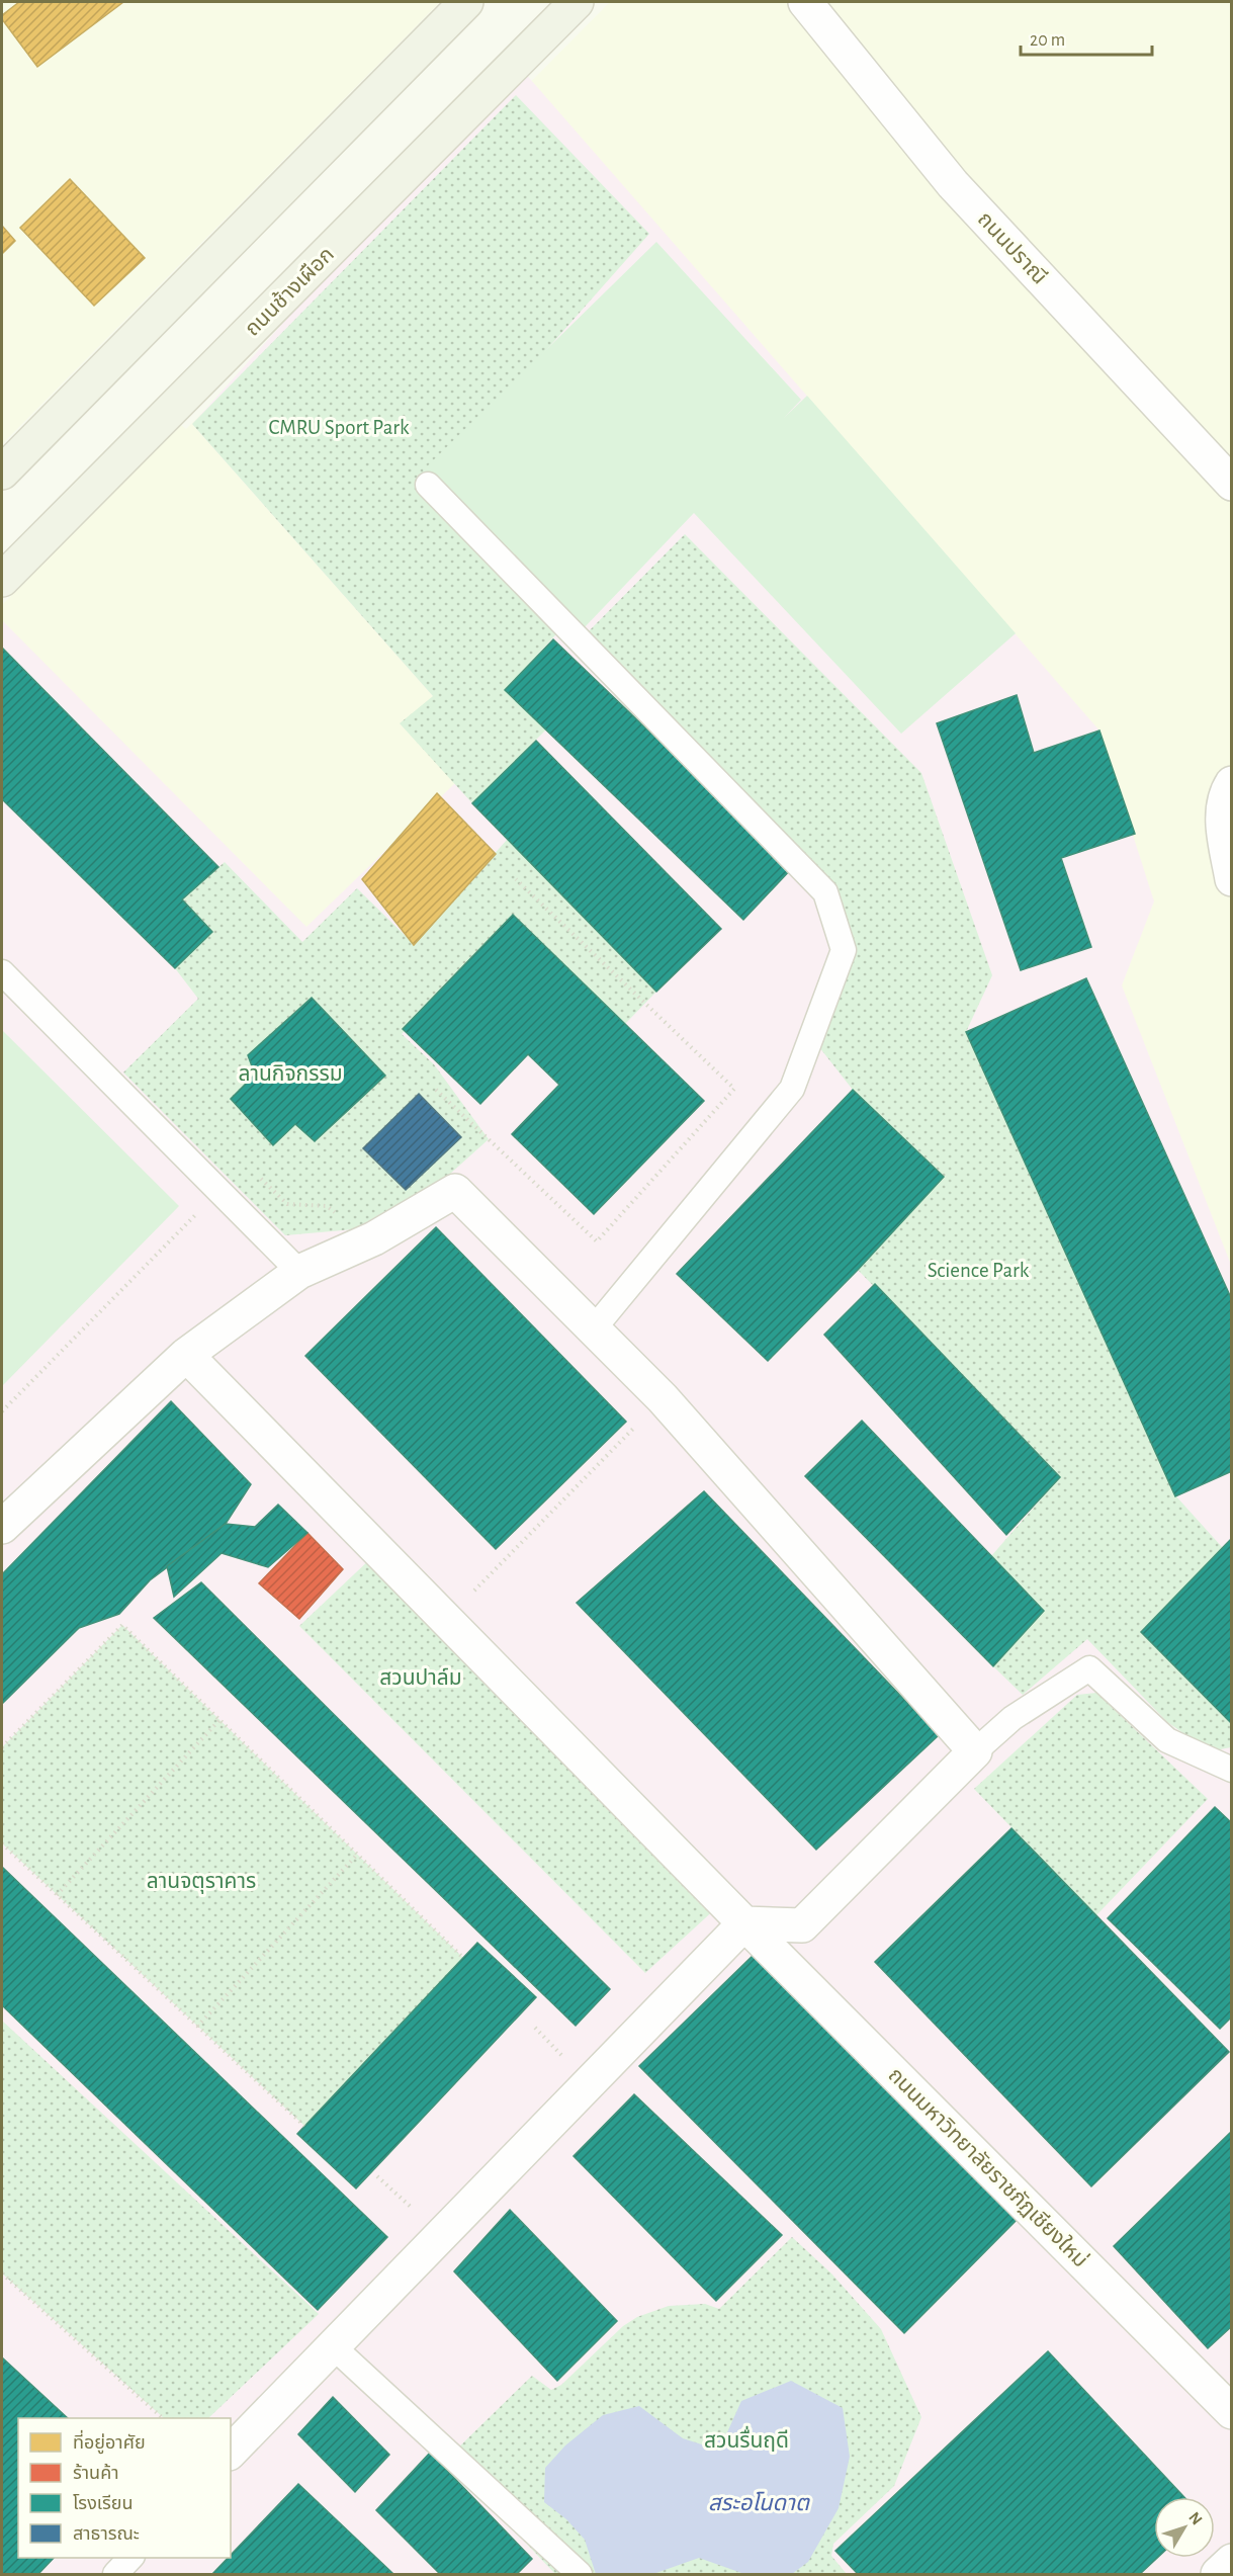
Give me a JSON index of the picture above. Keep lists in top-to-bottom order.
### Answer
{
  "streets": {
    "main road": ["ถนนช้างเผือก"],
    "street": ["ถนนปราณี", "ถนนมหาวิทยาลัยราชภัฏเชียงใหม่"]
  },
  "water": ["สระอโนดาต"],
  "parks": [
    "CMRU Sport Park",
    "ลานกิจกรรม",
    "Science Park",
    "สวนปาล์ม",
    "ลานจตุราคาร",
    "สวนรื่นฤดี"
  ],
  "legend": [
    "ที่อยู่อาศัย",
    "ร้านค้า",
    "โรงเรียน",
    "สาธารณะ"
  ],
  "scale_bar": "20 m",
  "north": "top right"
}
